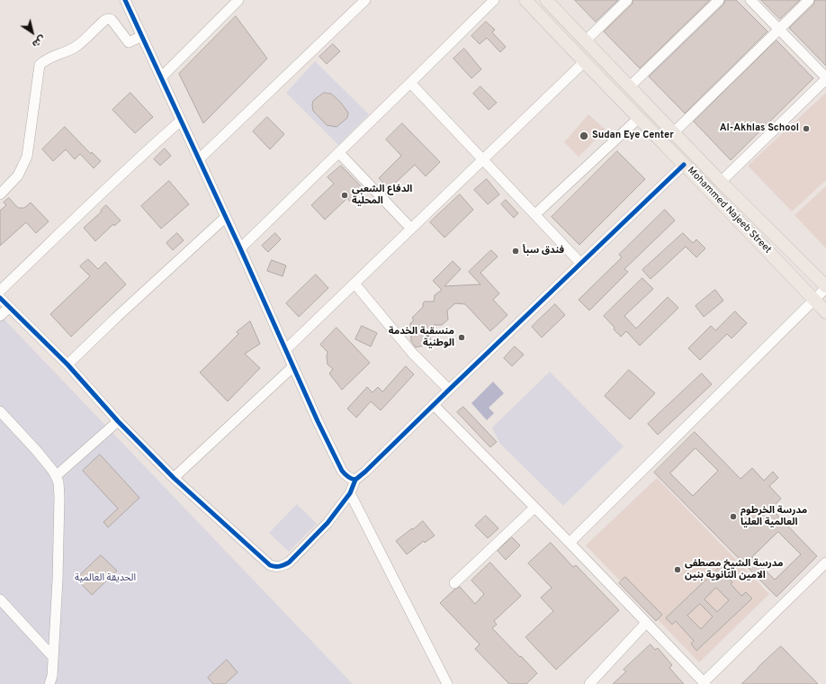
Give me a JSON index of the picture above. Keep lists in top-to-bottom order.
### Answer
{
  "streets": {
    "main road": ["Mohammed Najeeb Street"]
  },
  "parks": ["الحديقة العالمية"],
  "places": [
    "Al-Akhlas School",
    "Sudan Eye Center",
    "الدفاع الشعبي المحلية",
    "فندق سبأ",
    "منسقية الخدمة الوطنية",
    "مدرسة الخرطوم العالمية العليا",
    "مدرسة الشيخ مصطفى الامين الثانوية بنين"
  ],
  "north": "bottom right"
}
